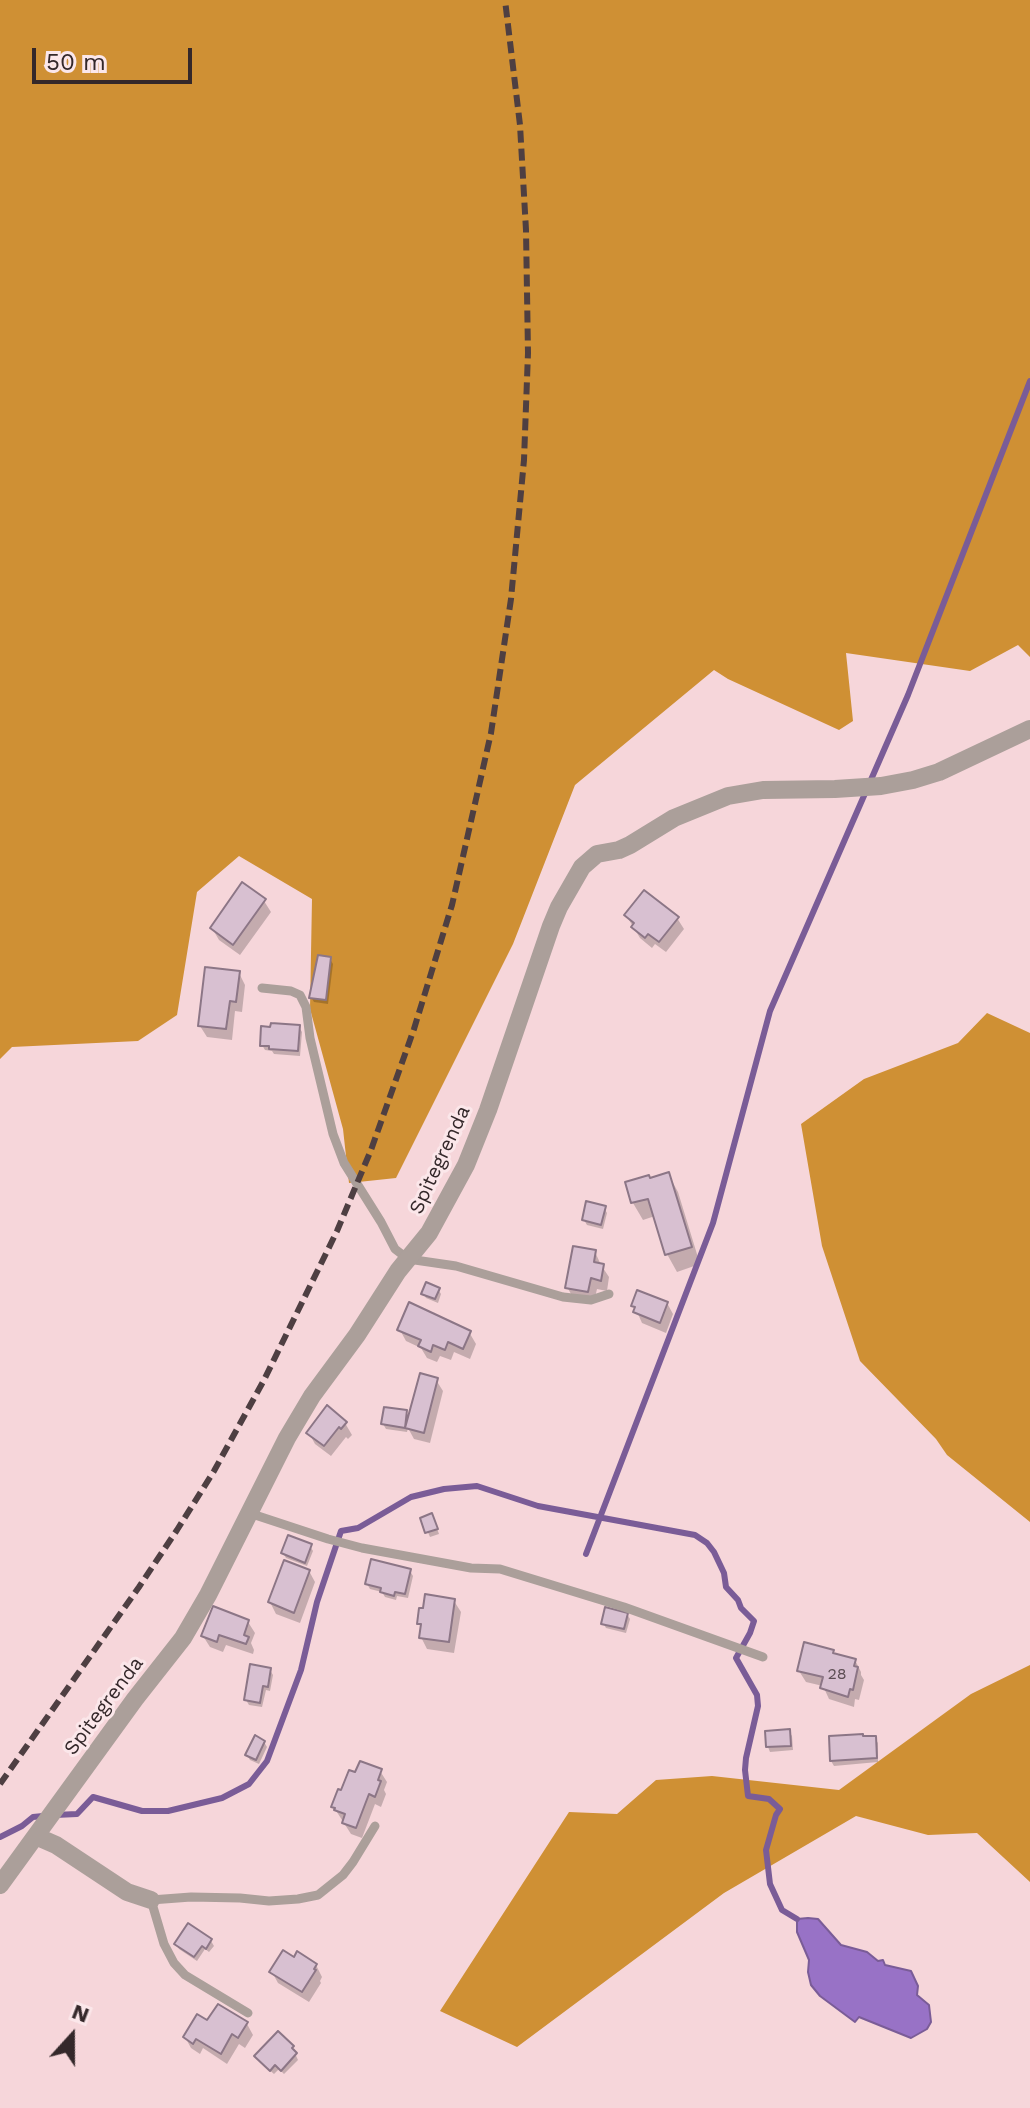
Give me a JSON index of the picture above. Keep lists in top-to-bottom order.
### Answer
{
  "streets": {
    "street": ["Spitegrenda"]
  },
  "house_numbers": ["28"],
  "scale_bar": "50 m",
  "north": "top"
}
